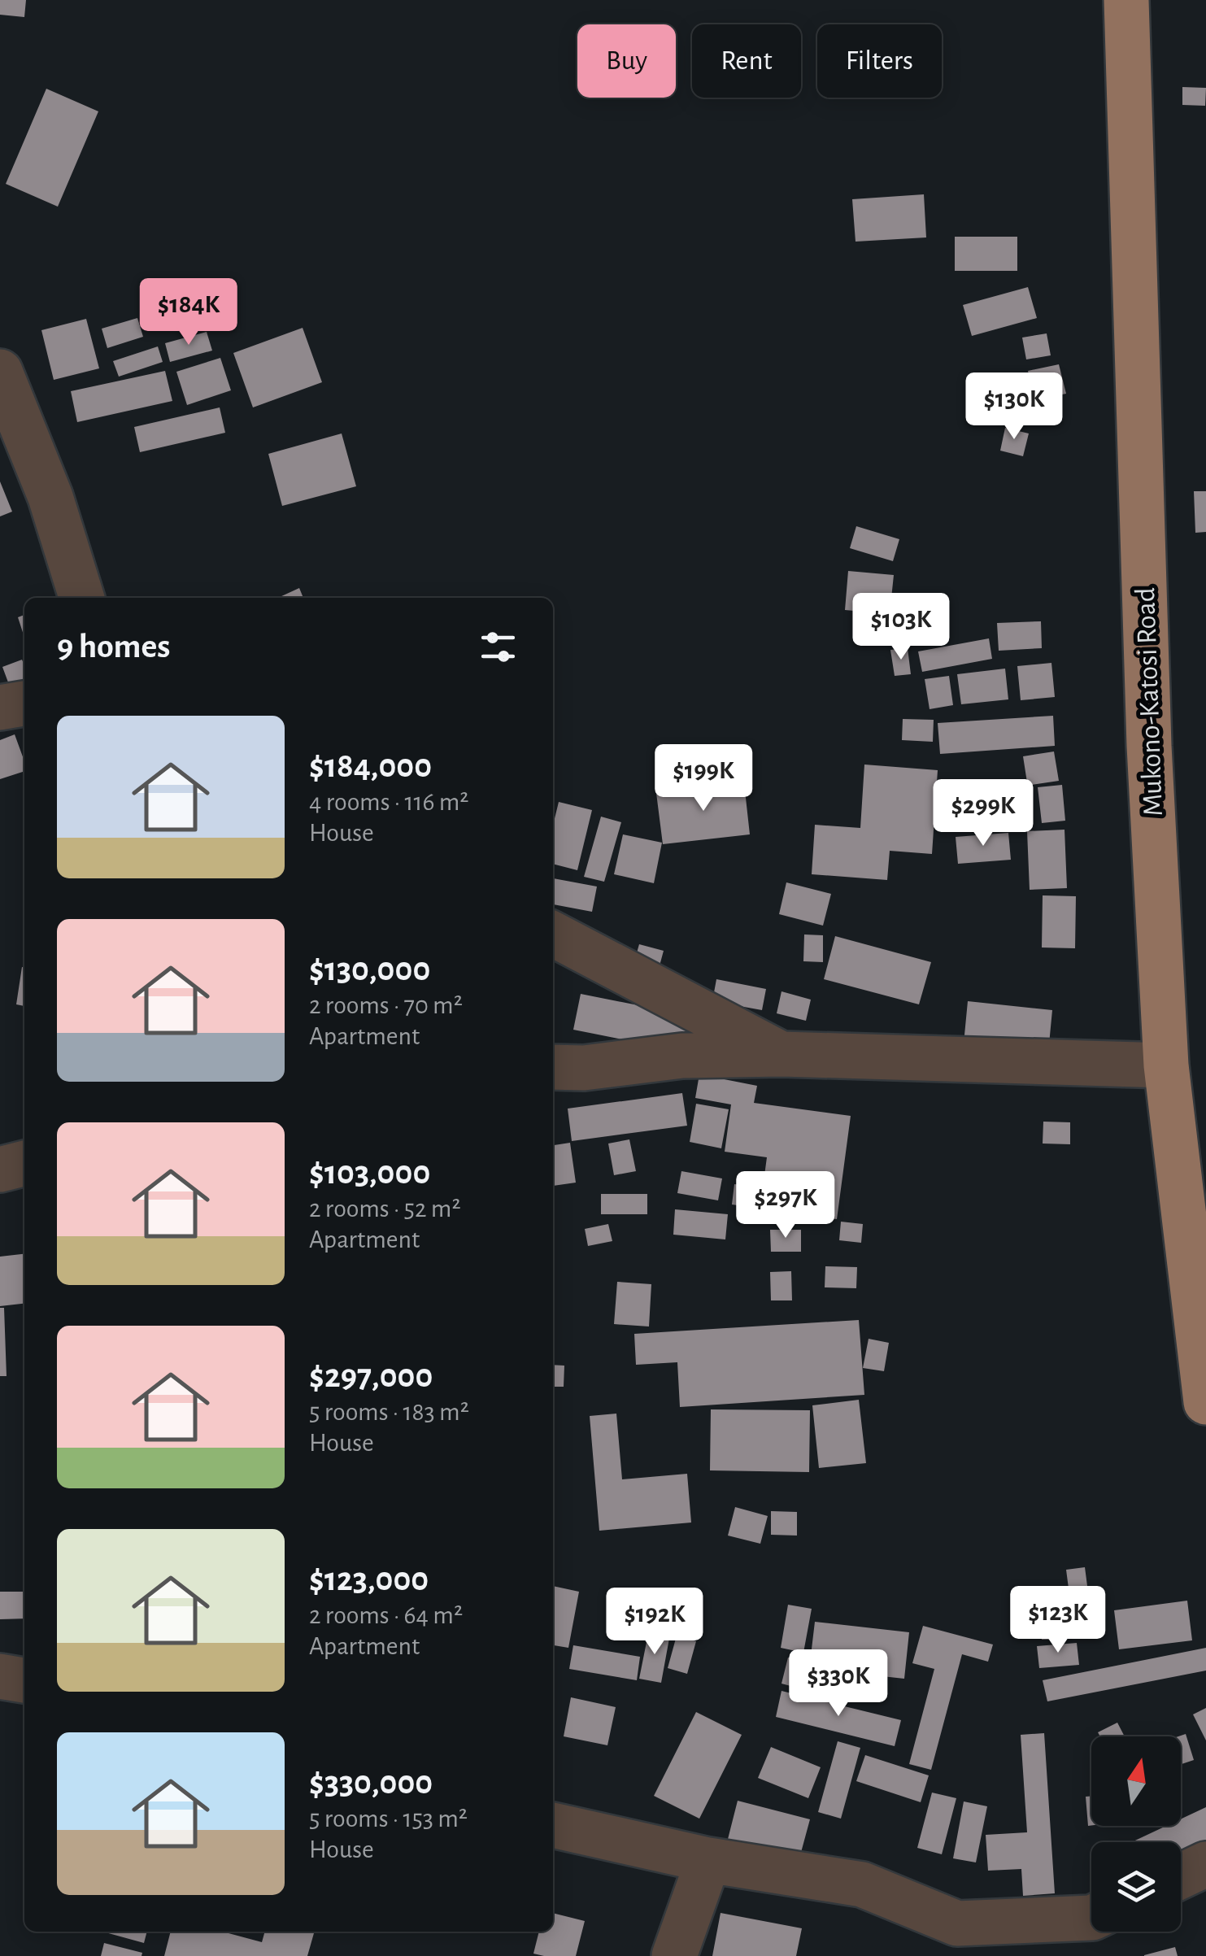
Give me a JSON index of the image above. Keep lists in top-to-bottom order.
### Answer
{
  "streets": {
    "main road": ["Mukono-Katosi Road"]
  },
  "north": "top",
  "page": {
    "chip": ["Buy", "Rent", "Filters"],
    "price": [
      "$184K",
      "$130K",
      "$103K",
      "$199K",
      "$299K",
      "$297K",
      "$123K",
      "$192K",
      "$330K"
    ],
    "heading": "9 homes",
    "list": [
      {
        "name": "$184,000",
        "note": "4 rooms · 116 m² · House"
      },
      {
        "name": "$130,000",
        "note": "2 rooms · 70 m² · Apartment"
      },
      {
        "name": "$103,000",
        "note": "2 rooms · 52 m² · Apartment"
      },
      {
        "name": "$297,000",
        "note": "5 rooms · 183 m² · House"
      },
      {
        "name": "$123,000",
        "note": "2 rooms · 64 m² · Apartment"
      },
      {
        "name": "$330,000",
        "note": "5 rooms · 153 m² · House"
      }
    ]
  }
}
